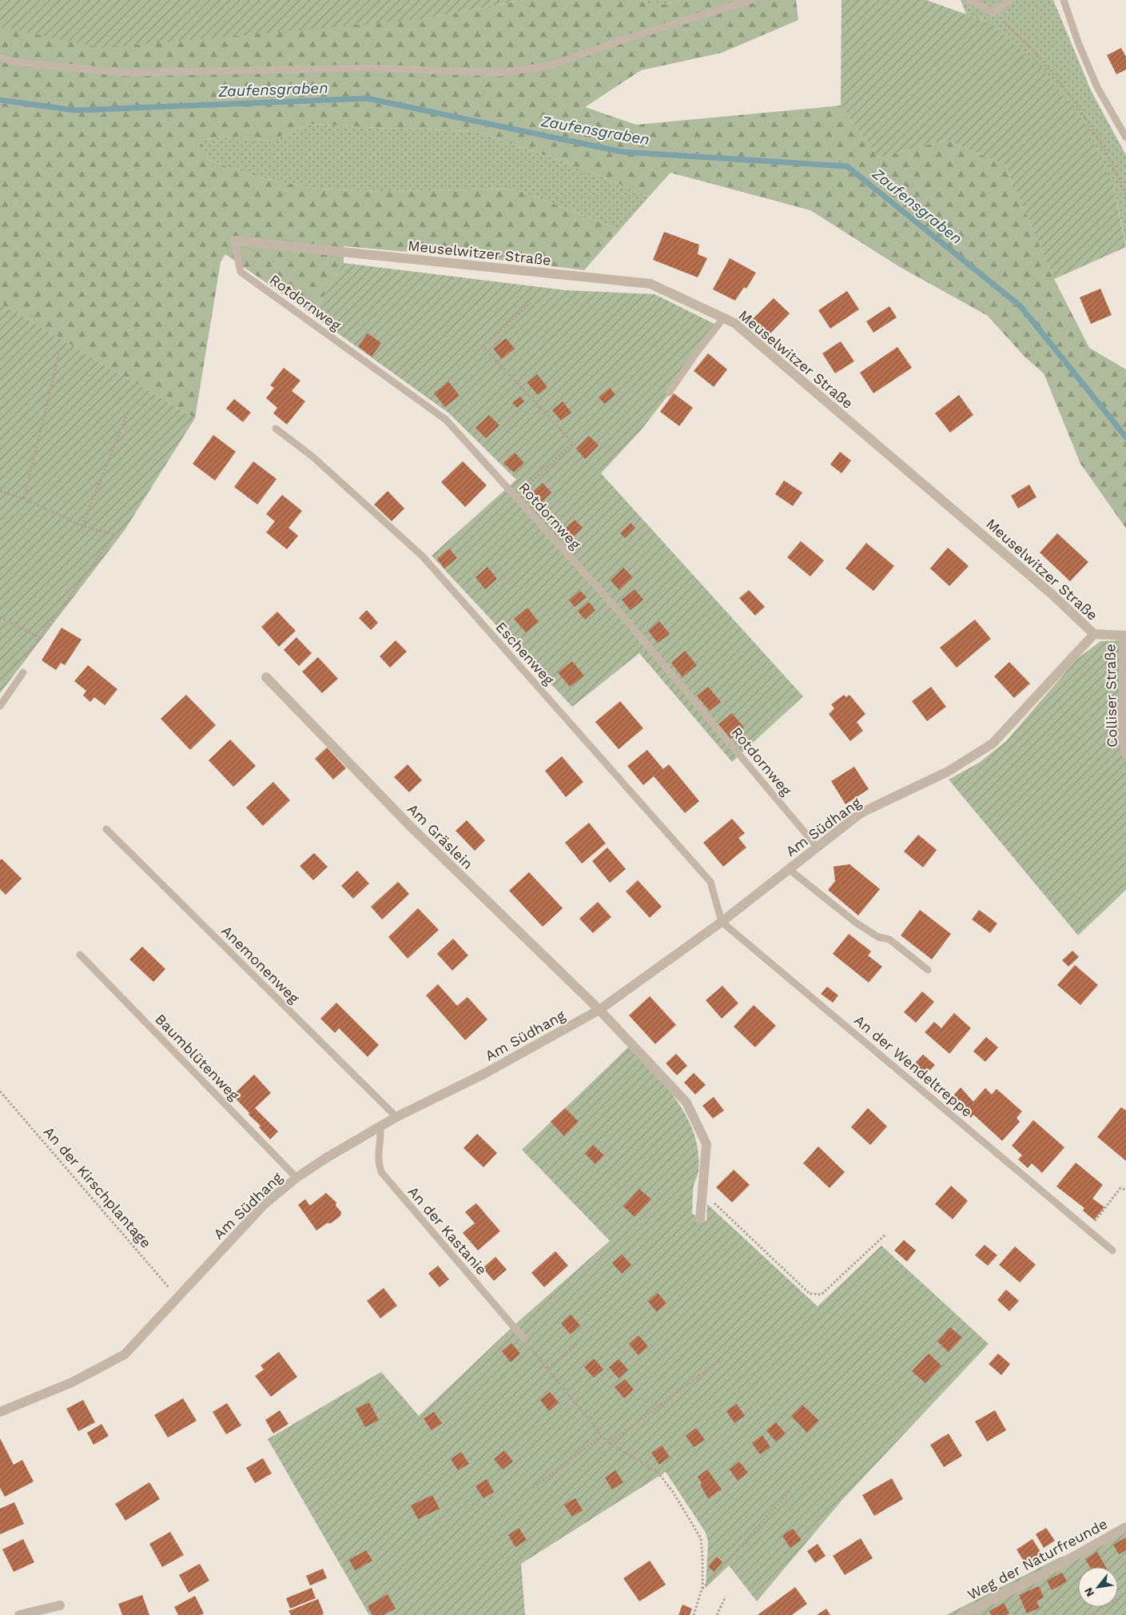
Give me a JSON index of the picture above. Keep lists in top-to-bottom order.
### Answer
{
  "streets": {
    "street": [
      "Meuselwitzer Straße",
      "Am Südhang",
      "Am Gräslein",
      "Weg der Naturfreunde"
    ],
    "lane": [
      "Rotdornweg",
      "Eschenweg",
      "Colliser Straße",
      "Anemonenweg",
      "Baumblütenweg",
      "An der Wendeltreppe",
      "An der Kastanie"
    ],
    "path": ["An der Kirschplantage"]
  },
  "crossings": [
    ["Meuselwitzer Straße", "Rotdornweg"],
    ["Meuselwitzer Straße", "Colliser Straße"],
    ["Meuselwitzer Straße", "Am Südhang"],
    ["Rotdornweg", "Am Südhang"],
    ["Eschenweg", "Am Südhang"],
    ["Eschenweg", "An der Wendeltreppe"],
    ["Am Südhang", "Am Gräslein"],
    ["Am Südhang", "Anemonenweg"],
    ["Am Südhang", "Baumblütenweg"],
    ["Am Südhang", "An der Wendeltreppe"],
    ["Am Südhang", "An der Kirschplantage"],
    ["Am Südhang", "An der Kastanie"]
  ],
  "water": ["Zaufensgraben"],
  "north": "bottom left"
}
